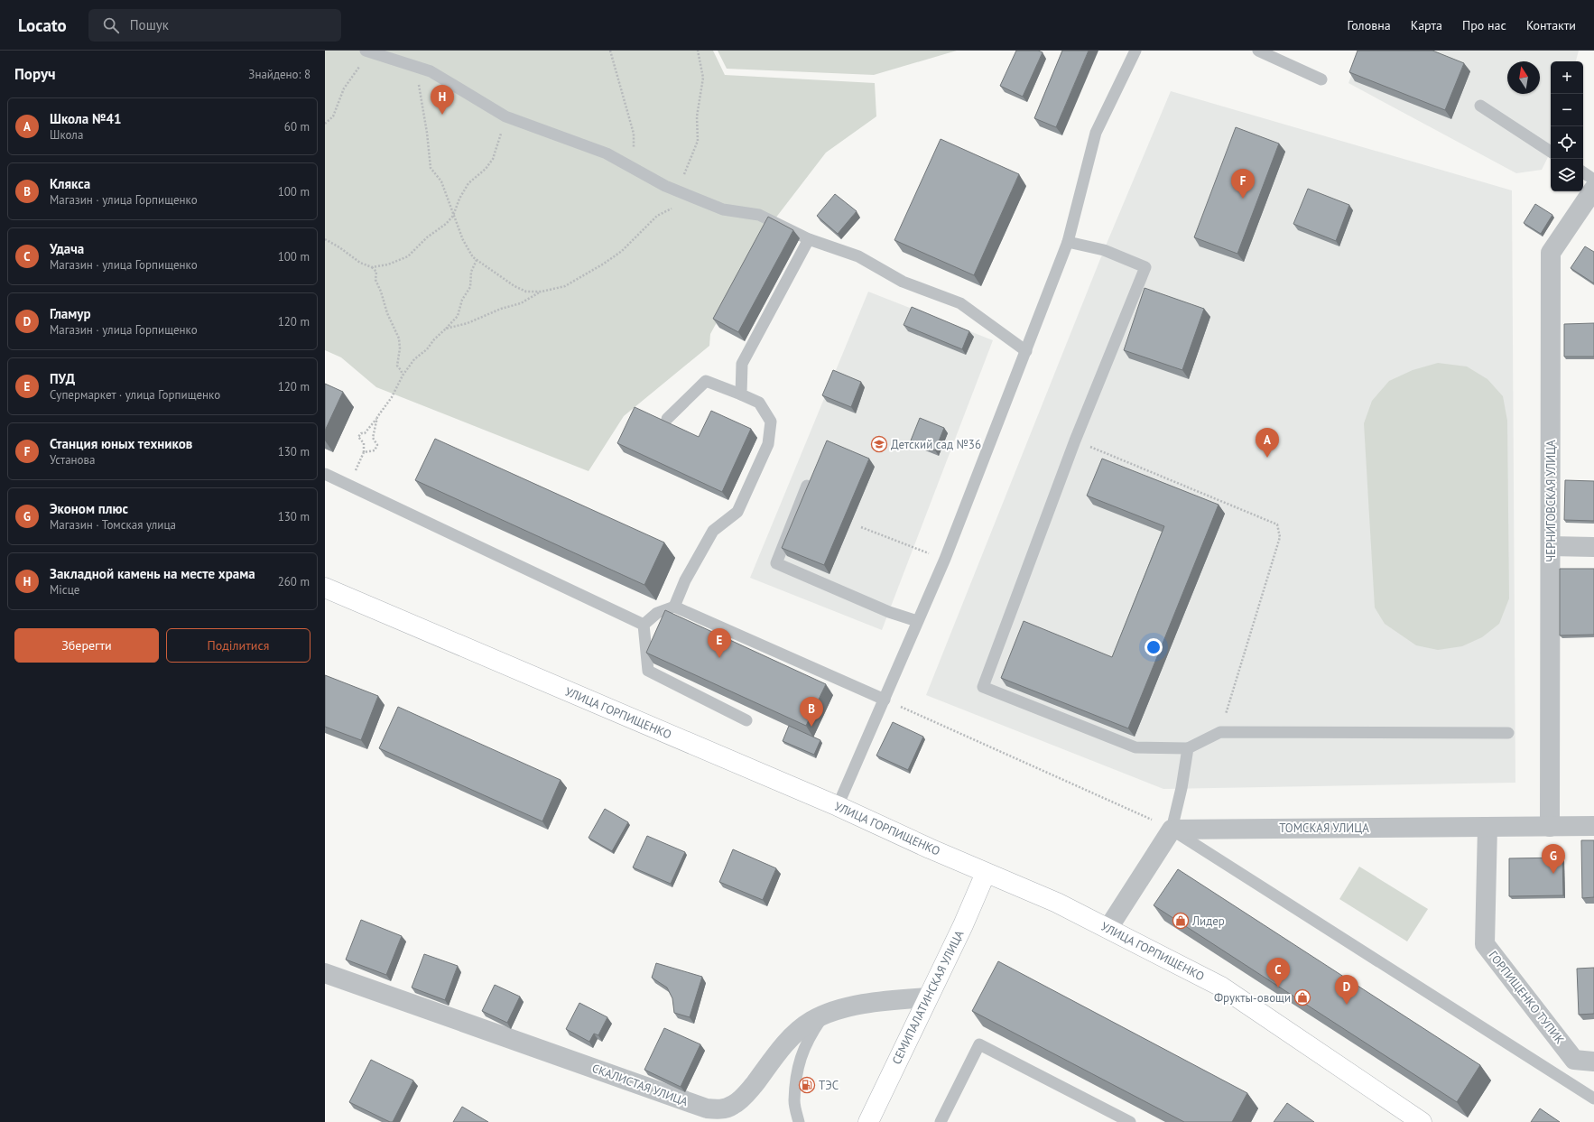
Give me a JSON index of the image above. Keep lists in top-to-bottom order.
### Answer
{
  "streets": {
    "main road": ["УЛИЦА ГОРПИЩЕНКО", "СЕМИПАЛАТИНСКАЯ УЛИЦА"],
    "street": [
      "ЧЕРНИГОВСКАЯ УЛИЦА",
      "ТОМСКАЯ УЛИЦА",
      "ГОРПИЩЕНКО ТУПИК",
      "СКАЛИСТАЯ УЛИЦА"
    ]
  },
  "crossings": [
    ["ЧЕРНИГОВСКАЯ УЛИЦА", "ТОМСКАЯ УЛИЦА"],
    ["УЛИЦА ГОРПИЩЕНКО", "СЕМИПАЛАТИНСКАЯ УЛИЦА"],
    ["ТОМСКАЯ УЛИЦА", "ГОРПИЩЕНКО ТУПИК"],
    ["СЕМИПАЛАТИНСКАЯ УЛИЦА", "СКАЛИСТАЯ УЛИЦА"]
  ],
  "places": {
    "school or university": ["Детский сад №36"],
    "shop": ["Лидер", "Фрукты-овощи"],
    "fuel station": ["ТЭС"]
  },
  "north": "top",
  "page": {
    "header": "Locato",
    "search": "Пошук",
    "nav": [
      "Головна",
      "Карта",
      "Про нас",
      "Контакти"
    ],
    "heading": ["Поруч", "Знайдено: 8"],
    "map_buttons": ["+", "−"],
    "pins": [
      "H",
      "F",
      "A",
      "E",
      "B",
      "G",
      "C",
      "D"
    ],
    "list": [
      {
        "mark": "A",
        "name": "Школа №41",
        "note": "Школа",
        "value": "60 m"
      },
      {
        "mark": "B",
        "name": "Клякса",
        "note": "Магазин · улица Горпищенко",
        "value": "100 m"
      },
      {
        "mark": "C",
        "name": "Удача",
        "note": "Магазин · улица Горпищенко",
        "value": "100 m"
      },
      {
        "mark": "D",
        "name": "Гламур",
        "note": "Магазин · улица Горпищенко",
        "value": "120 m"
      },
      {
        "mark": "E",
        "name": "ПУД",
        "note": "Супермаркет · улица Горпищенко",
        "value": "120 m"
      },
      {
        "mark": "F",
        "name": "Станция юных техников",
        "note": "Установа",
        "value": "130 m"
      },
      {
        "mark": "G",
        "name": "Эконом плюс",
        "note": "Магазин · Томская улица",
        "value": "130 m"
      },
      {
        "mark": "H",
        "name": "Закладной камень на месте храма",
        "note": "Місце",
        "value": "260 m"
      }
    ],
    "buttons": ["Зберегти", "Поділитися"]
  }
}
